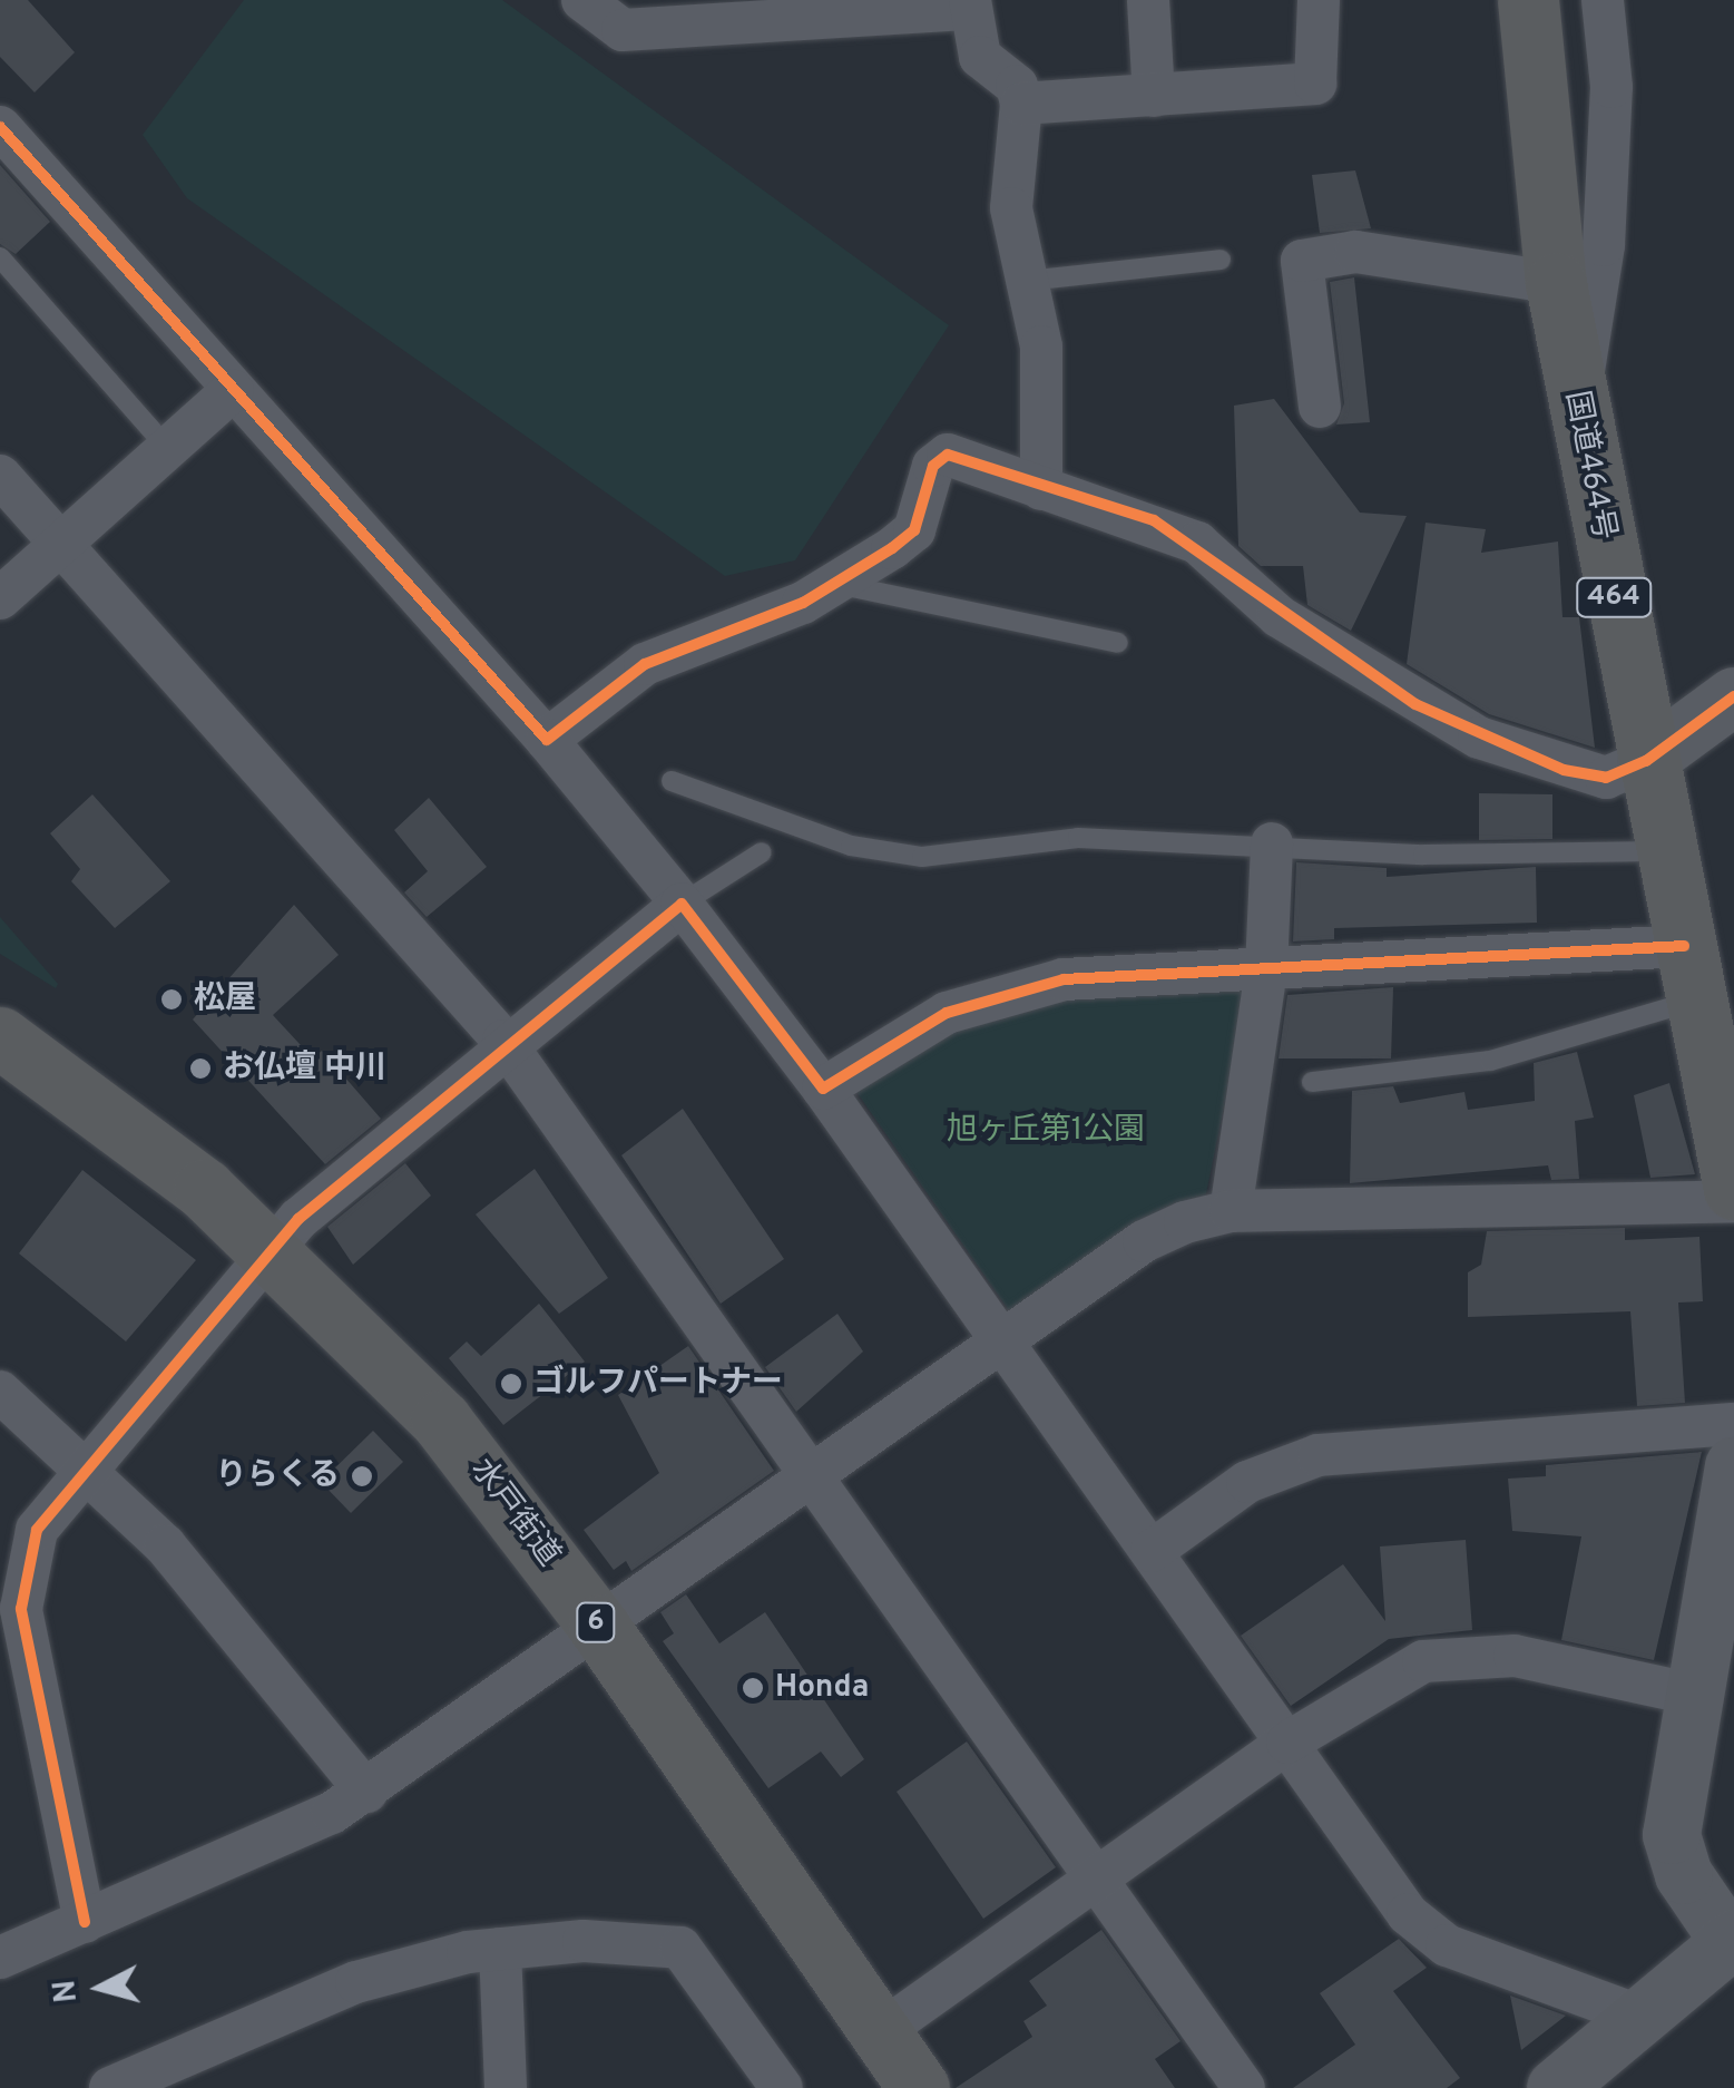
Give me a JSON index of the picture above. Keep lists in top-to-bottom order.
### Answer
{
  "streets": {
    "highway": [
      "国道464号",
      "464",
      "水戸街道",
      "6"
    ]
  },
  "parks": ["旭ヶ丘第1公園"],
  "places": [
    "松屋",
    "お仏壇 中川",
    "ゴルフパートナー",
    "りらくる",
    "Honda"
  ],
  "north": "left"
}
